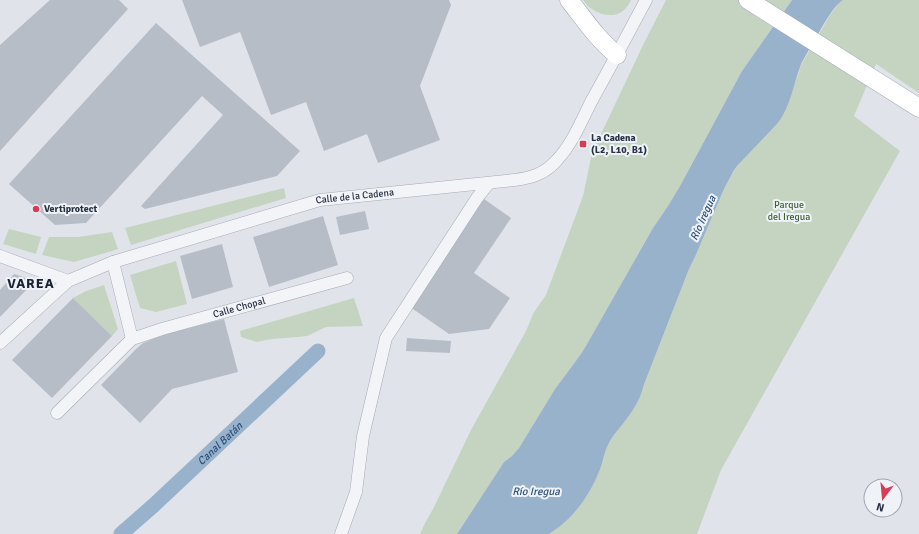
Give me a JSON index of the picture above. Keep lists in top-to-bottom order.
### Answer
{
  "streets": {
    "street": ["Calle de la Cadena", "Calle Chopal"]
  },
  "districts": ["VAREA"],
  "water": ["Río Iregua", "Canal Batán"],
  "parks": ["Parque del Iregua"],
  "places": {
    "transit": ["La Cadena (L2, L10, B1)"],
    "other": ["Vertiprotect"]
  },
  "north": "bottom"
}
